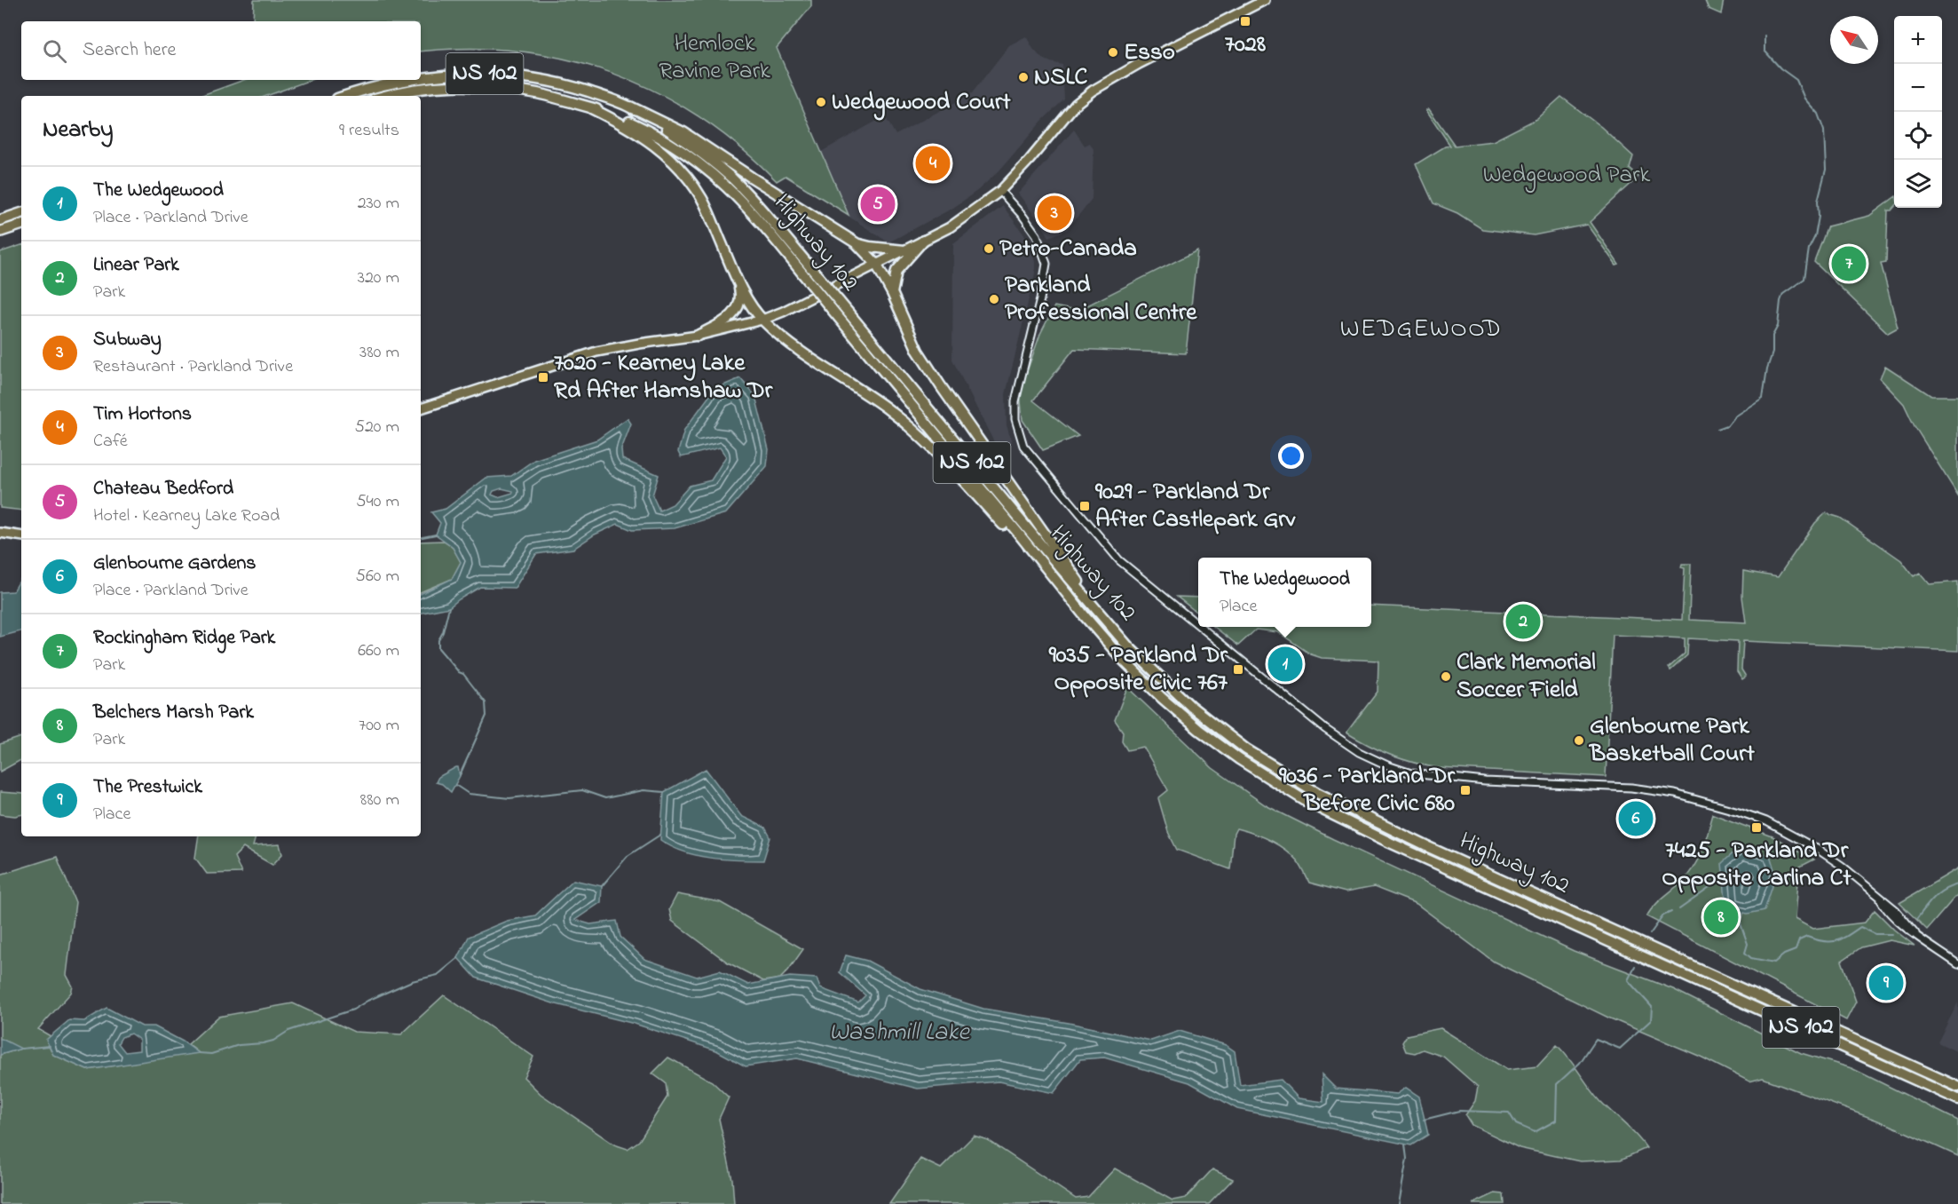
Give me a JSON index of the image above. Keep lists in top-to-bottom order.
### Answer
{
  "streets": {
    "highway": ["NS 102", "Highway 102"]
  },
  "districts": ["WEDGEWOOD"],
  "water": ["Washmill Lake"],
  "parks": ["Hemlock Ravine Park", "Wedgewood Park"],
  "places": {
    "transit": [
      "7028",
      "7020 - Kearney Lake Rd After Hamshaw Dr",
      "9029 - Parkland Dr After Castlepark Grv",
      "9035 - Parkland Dr Opposite Civic 767",
      "9036 - Parkland Dr Before Civic 680",
      "7425 - Parkland Dr Opposite Carlina Ct"
    ],
    "other": [
      "Esso",
      "NSLC",
      "Wedgewood Court",
      "Petro-Canada",
      "Parkland Professional Centre",
      "Clark Memorial Soccer Field",
      "Glenbourne Park Basketball Court"
    ]
  },
  "north": "top left",
  "page": {
    "map_buttons": ["+", "−"],
    "search": "Search here",
    "heading": ["Nearby", "9 results"],
    "pins": [
      "4",
      "5",
      "3",
      "7",
      "2",
      "1",
      "6",
      "8",
      "9"
    ],
    "list": [
      {
        "mark": "1",
        "name": "The Wedgewood",
        "note": "Place · Parkland Drive",
        "value": "230 m"
      },
      {
        "mark": "2",
        "name": "Linear Park",
        "note": "Park",
        "value": "320 m"
      },
      {
        "mark": "3",
        "name": "Subway",
        "note": "Restaurant · Parkland Drive",
        "value": "380 m"
      },
      {
        "mark": "4",
        "name": "Tim Hortons",
        "note": "Café",
        "value": "520 m"
      },
      {
        "mark": "5",
        "name": "Chateau Bedford",
        "note": "Hotel · Kearney Lake Road",
        "value": "540 m"
      },
      {
        "mark": "6",
        "name": "Glenbourne Gardens",
        "note": "Place · Parkland Drive",
        "value": "560 m"
      },
      {
        "mark": "7",
        "name": "Rockingham Ridge Park",
        "note": "Park",
        "value": "660 m"
      },
      {
        "mark": "8",
        "name": "Belchers Marsh Park",
        "note": "Park",
        "value": "700 m"
      },
      {
        "mark": "9",
        "name": "The Prestwick",
        "note": "Place",
        "value": "880 m"
      }
    ],
    "popup": ["The Wedgewood", "Place"]
  }
}
